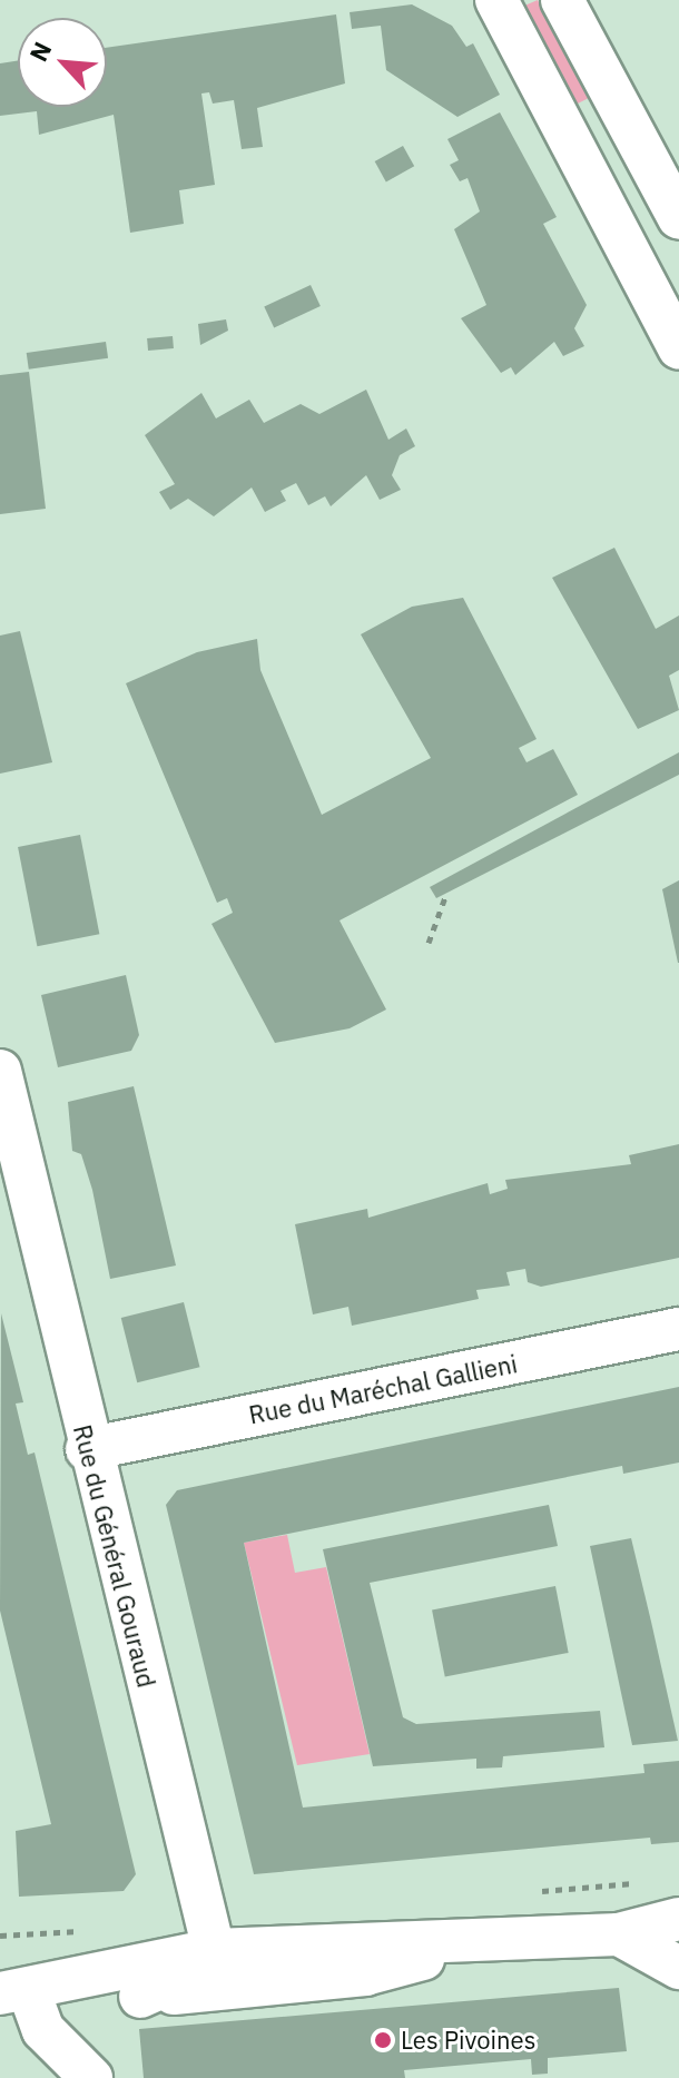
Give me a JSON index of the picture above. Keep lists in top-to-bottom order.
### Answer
{
  "streets": {
    "street": ["Rue du Maréchal Gallieni", "Rue du Général Gouraud"]
  },
  "crossings": [
    ["Rue du Maréchal Gallieni", "Rue du Général Gouraud"]
  ],
  "places": ["Les Pivoines"],
  "north": "top left"
}
